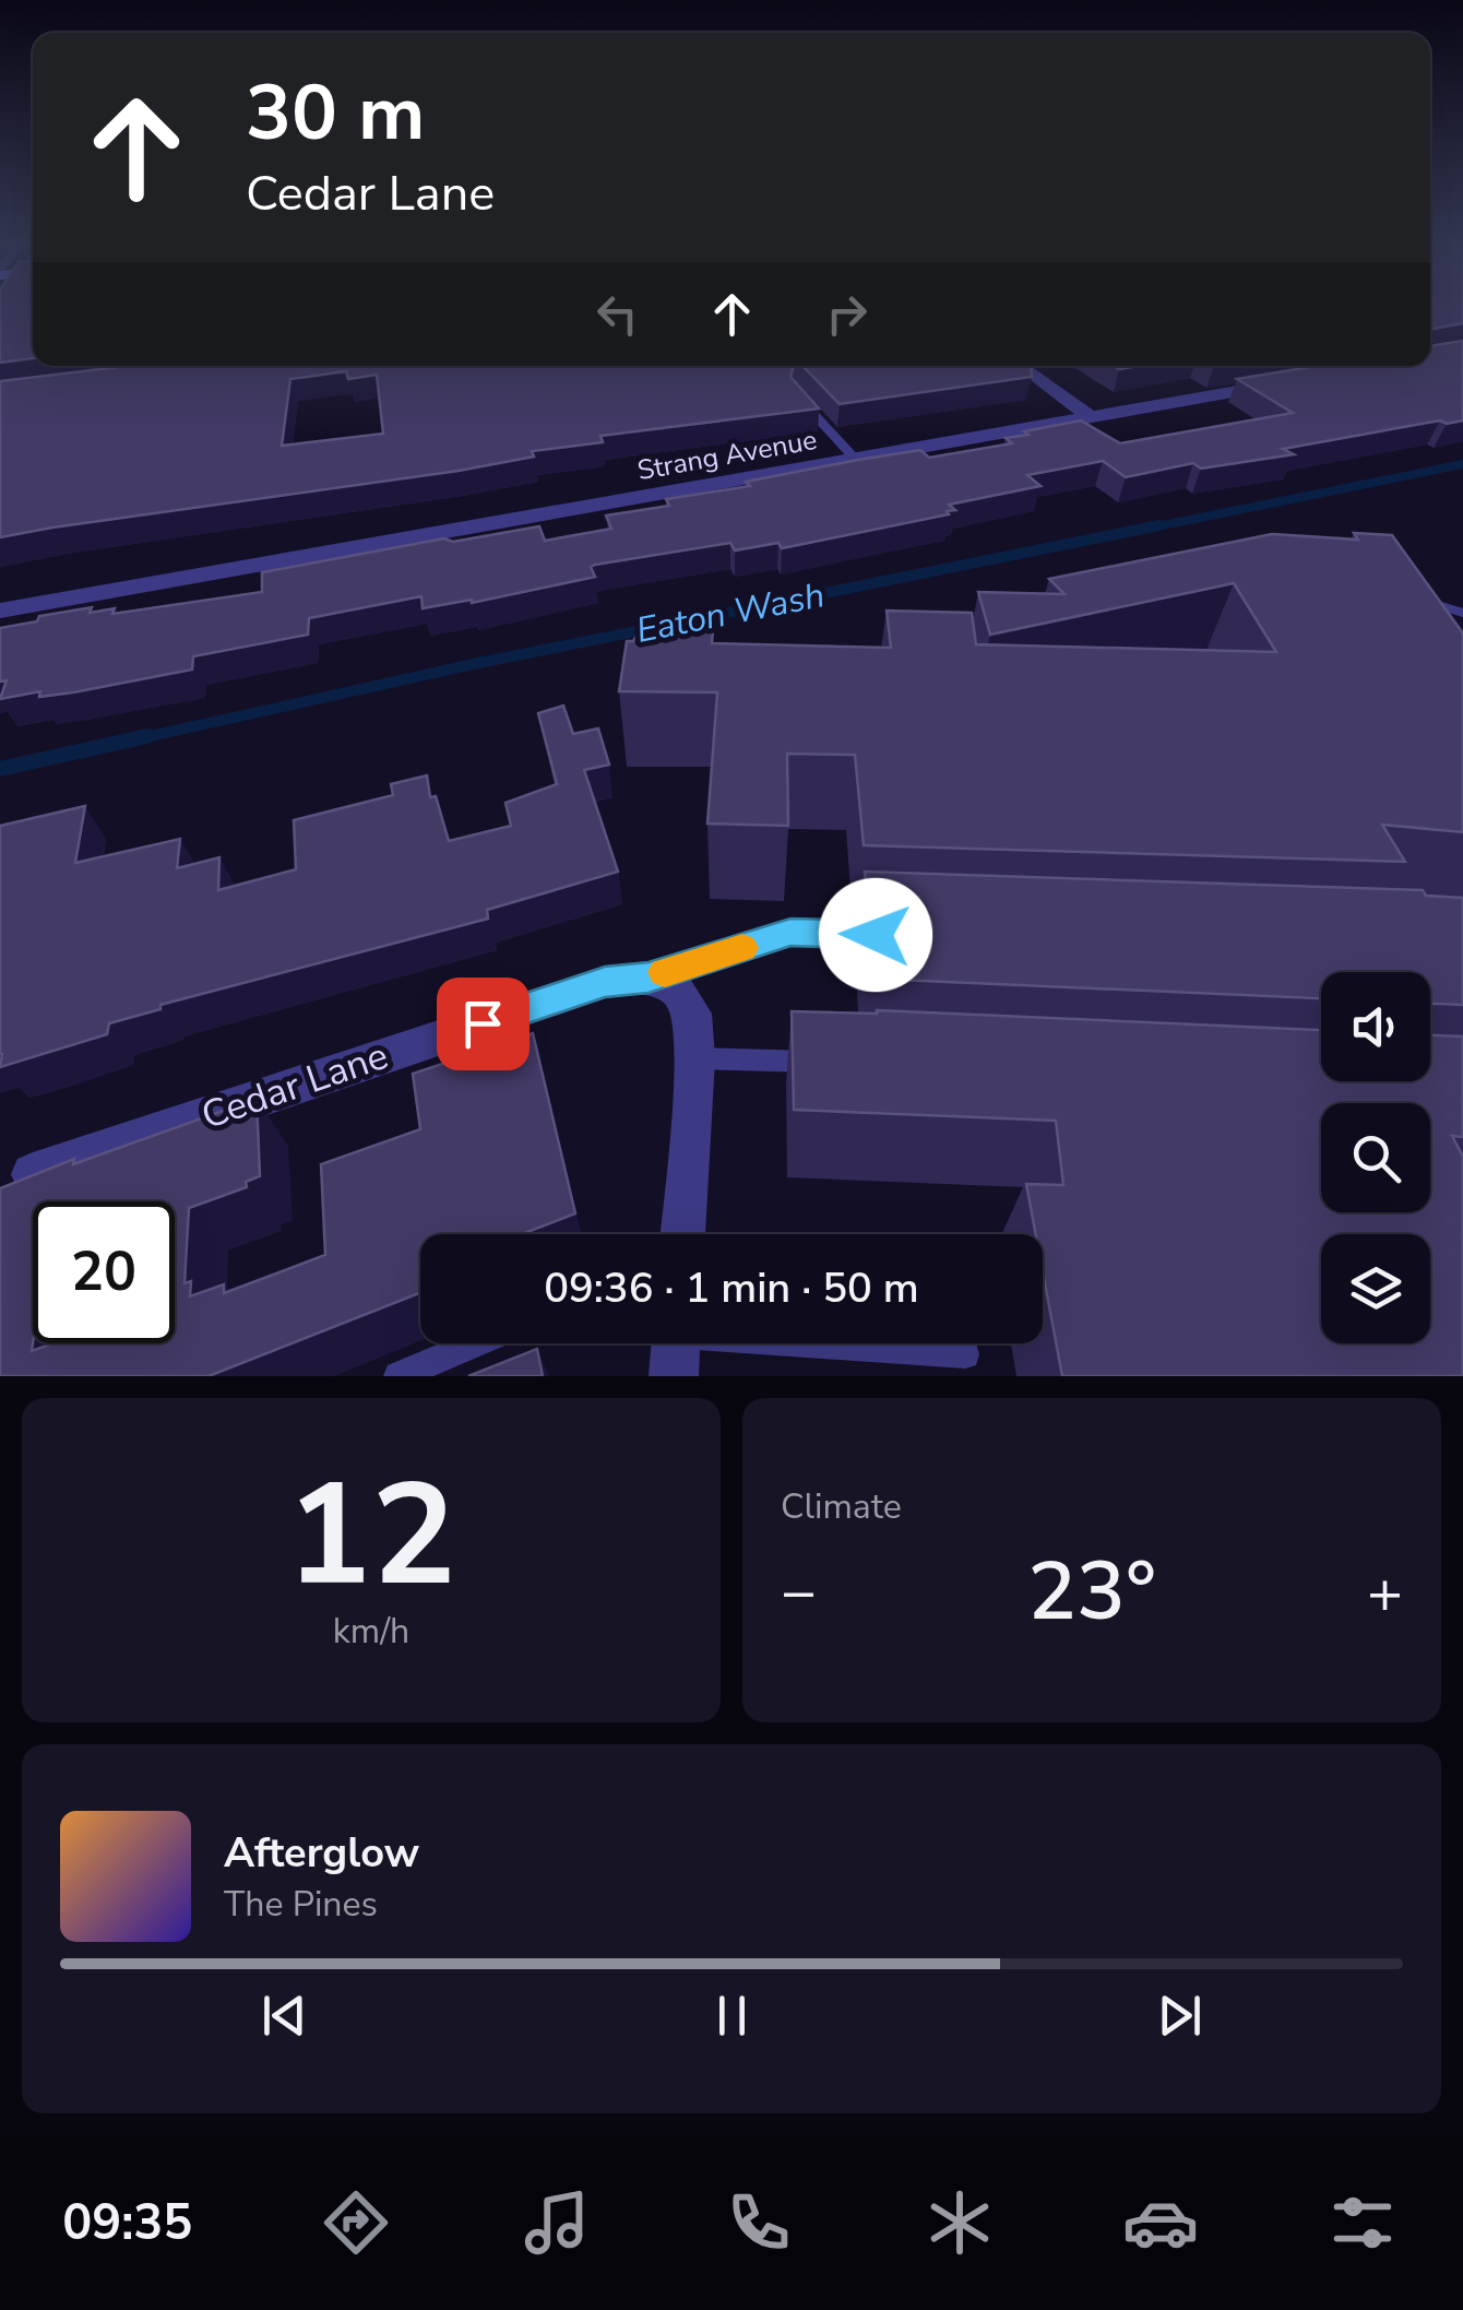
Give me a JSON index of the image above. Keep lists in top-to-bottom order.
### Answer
{
  "streets": {
    "street": ["Strang Avenue", "Cedar Lane"]
  },
  "water": ["Eaton Wash"],
  "page": {
    "turn": ["30 m", "Cedar Lane"],
    "limit": "20",
    "trip": "09:36 · 1 min · 50 m",
    "tile": [
      ["12", "km/h"],
      "Climate"
    ],
    "heat": ["−", "23°", "+"],
    "song": ["Afterglow", "The Pines"],
    "tabs": "09:35"
  }
}
